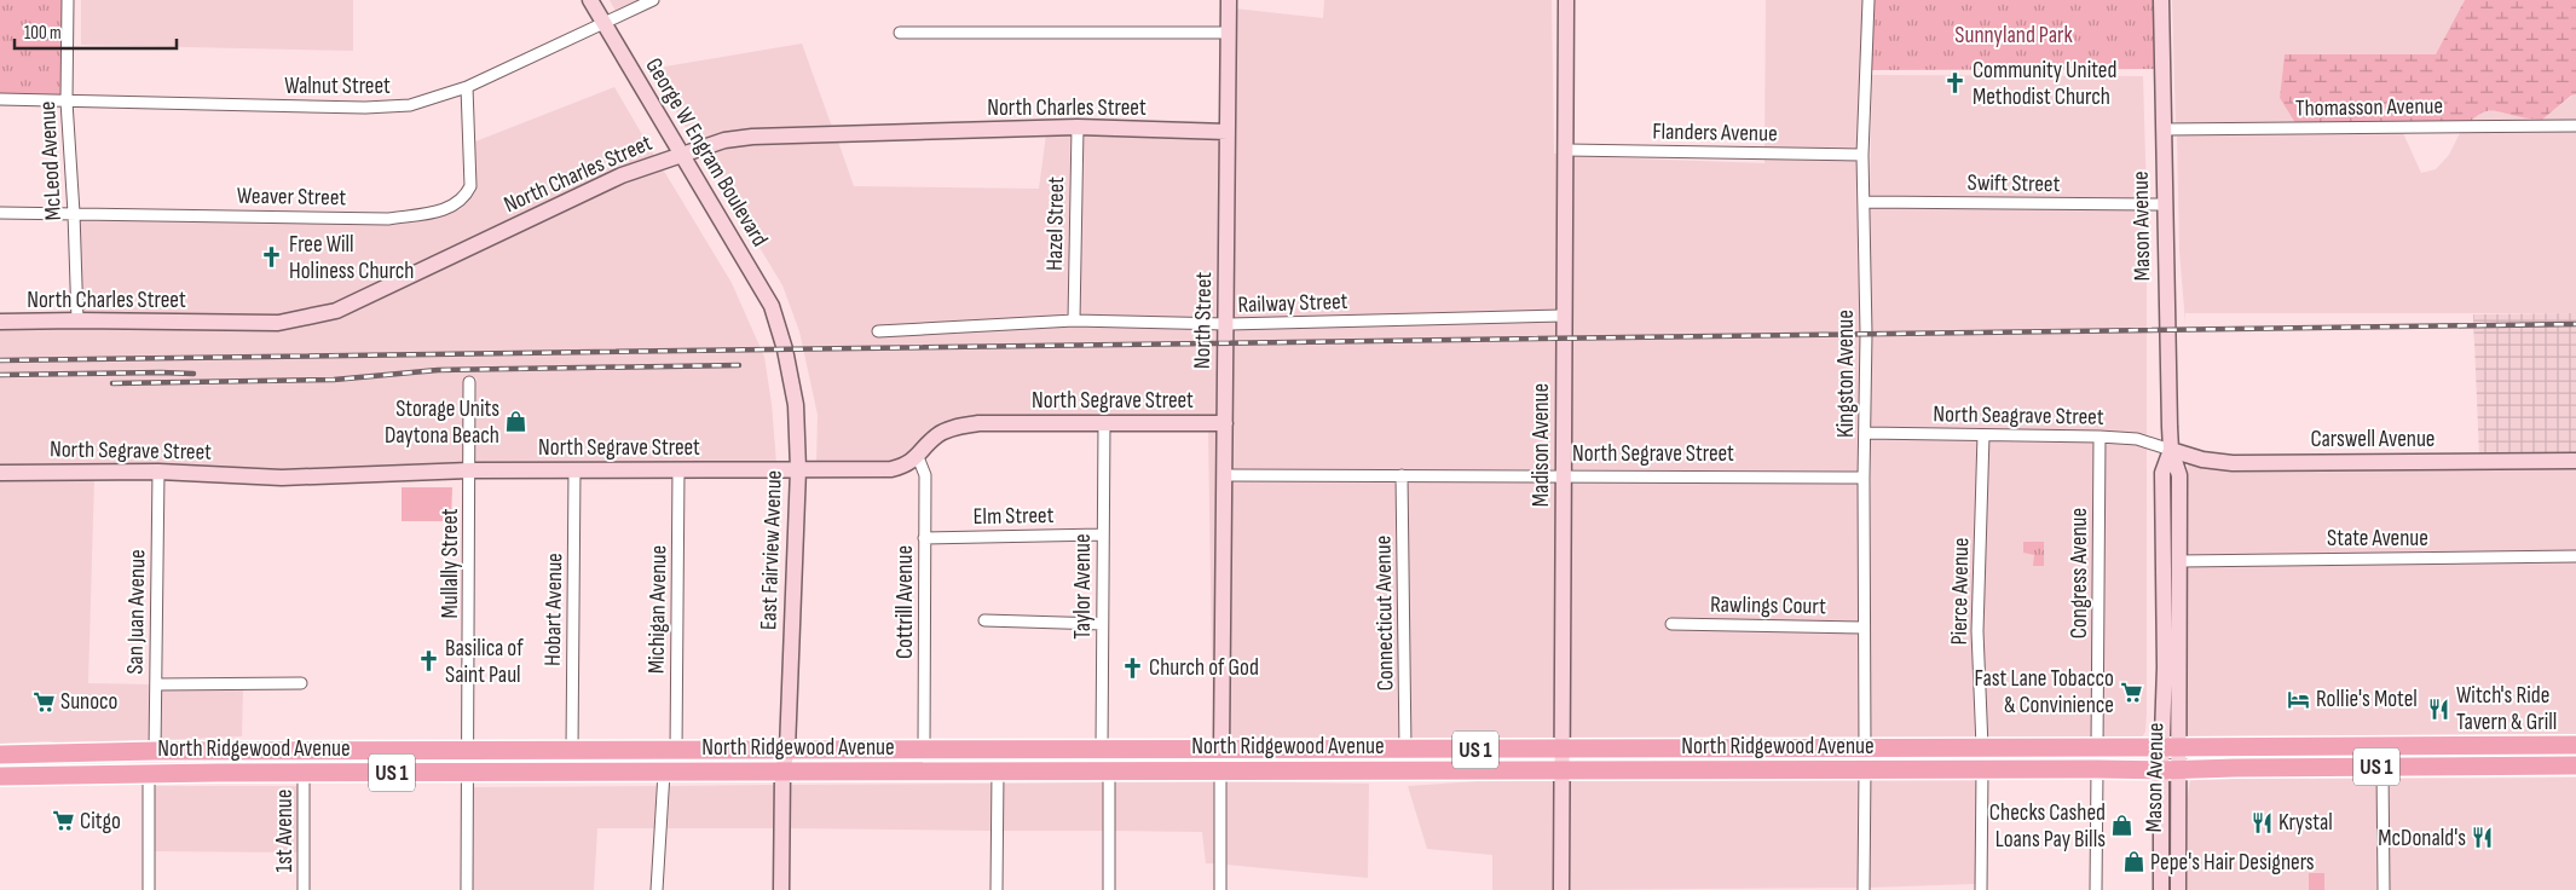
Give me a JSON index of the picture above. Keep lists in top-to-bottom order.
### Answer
{
  "streets": {
    "main road": ["North Ridgewood Avenue", "US 1"],
    "street": [
      "Walnut Street",
      "North Charles Street",
      "Thomasson Avenue",
      "Flanders Avenue",
      "George W Engram Boulevard",
      "McLeod Avenue",
      "Swift Street",
      "Weaver Street",
      "Hazel Street",
      "Mason Avenue",
      "Railway Street",
      "North Street",
      "Kingston Avenue",
      "North Segrave Street",
      "North Seagrave Street",
      "Carswell Avenue",
      "Madison Avenue",
      "Elm Street",
      "State Avenue",
      "East Fairview Avenue",
      "Mullally Street",
      "Congress Avenue",
      "Taylor Avenue",
      "Pierce Avenue",
      "Cottrill Avenue",
      "Rawlings Court",
      "Hobart Avenue",
      "Michigan Avenue",
      "San Juan Avenue",
      "Connecticut Avenue",
      "1st Avenue"
    ]
  },
  "crossings": [
    ["Walnut Street", "George W Engram Boulevard"],
    ["Walnut Street", "McLeod Avenue"],
    ["Walnut Street", "Weaver Street"],
    ["North Charles Street", "George W Engram Boulevard"],
    ["North Charles Street", "McLeod Avenue"],
    ["North Charles Street", "Hazel Street"],
    ["North Charles Street", "North Street"],
    ["Thomasson Avenue", "Mason Avenue"],
    ["Flanders Avenue", "Kingston Avenue"],
    ["Flanders Avenue", "Madison Avenue"],
    ["George W Engram Boulevard", "East Fairview Avenue"],
    ["McLeod Avenue", "Weaver Street"],
    ["Swift Street", "Mason Avenue"],
    ["Swift Street", "Kingston Avenue"],
    ["Hazel Street", "Railway Street"],
    ["Mason Avenue", "North Seagrave Street"],
    ["Mason Avenue", "Carswell Avenue"],
    ["Mason Avenue", "State Avenue"],
    ["Mason Avenue", "North Ridgewood Avenue"],
    ["Railway Street", "North Street"],
    ["Railway Street", "Madison Avenue"],
    ["North Street", "North Segrave Street"],
    ["North Street", "North Ridgewood Avenue"],
    ["Kingston Avenue", "North Segrave Street"],
    ["Kingston Avenue", "North Seagrave Street"],
    ["Kingston Avenue", "Rawlings Court"],
    ["Kingston Avenue", "North Ridgewood Avenue"],
    ["North Segrave Street", "Madison Avenue"],
    ["North Segrave Street", "East Fairview Avenue"],
    ["North Segrave Street", "Mullally Street"],
    ["North Segrave Street", "Taylor Avenue"],
    ["North Segrave Street", "Cottrill Avenue"],
    ["North Segrave Street", "Hobart Avenue"],
    ["North Segrave Street", "Michigan Avenue"],
    ["North Segrave Street", "San Juan Avenue"],
    ["North Segrave Street", "Connecticut Avenue"],
    ["North Seagrave Street", "Carswell Avenue"],
    ["North Seagrave Street", "Congress Avenue"],
    ["North Seagrave Street", "Pierce Avenue"],
    ["Madison Avenue", "North Ridgewood Avenue"],
    ["Elm Street", "Taylor Avenue"],
    ["Elm Street", "Cottrill Avenue"],
    ["East Fairview Avenue", "North Ridgewood Avenue"],
    ["Mullally Street", "North Ridgewood Avenue"],
    ["Congress Avenue", "North Ridgewood Avenue"],
    ["Taylor Avenue", "North Ridgewood Avenue"],
    ["Pierce Avenue", "North Ridgewood Avenue"],
    ["Cottrill Avenue", "North Ridgewood Avenue"],
    ["Hobart Avenue", "North Ridgewood Avenue"],
    ["Michigan Avenue", "North Ridgewood Avenue"],
    ["San Juan Avenue", "North Ridgewood Avenue"],
    ["Connecticut Avenue", "North Ridgewood Avenue"],
    ["North Ridgewood Avenue", "1st Avenue"]
  ],
  "parks": ["Sunnyland Park"],
  "places": {
    "church": [
      "Community United Methodist Church",
      "Free Will Holiness Church",
      "Basilica of Saint Paul",
      "Church of God"
    ],
    "shop": ["Storage Units Daytona Beach", "Checks Cashed Loans Pay Bills", "Pepe's Hair Designers"],
    "supermarket": ["Fast Lane Tobacco & Convinience", "Sunoco", "Citgo"],
    "hotel": ["Rollie's Motel"],
    "restaurant": ["Witch's Ride Tavern & Grill", "Krystal", "McDonald's"]
  },
  "scale_bar": "100 m"
}
